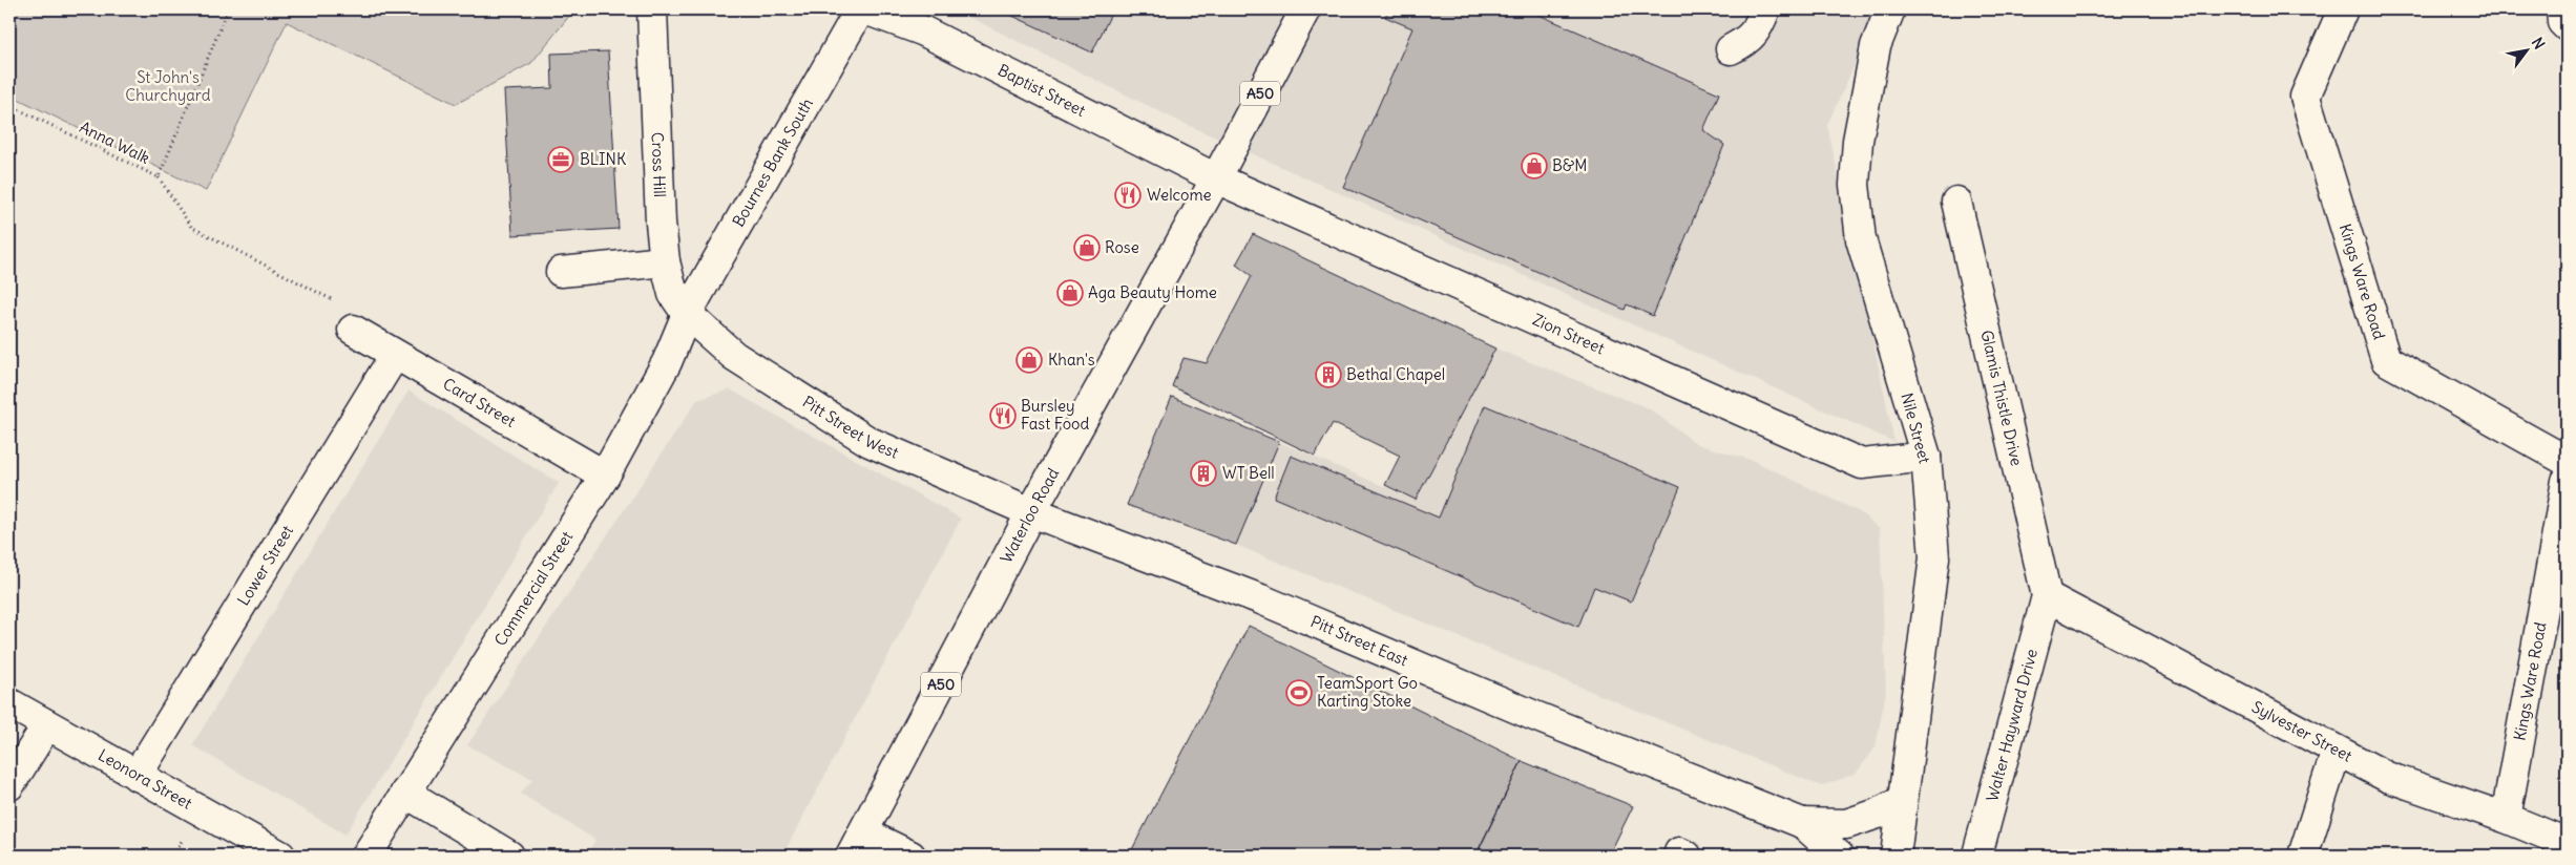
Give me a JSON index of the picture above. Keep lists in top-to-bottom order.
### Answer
{
  "streets": {
    "street": [
      "Baptist Street",
      "A50",
      "Bournes Bank South",
      "Cross Hill",
      "Kings Ware Road",
      "Zion Street",
      "Glamis Thistle Drive",
      "Card Street",
      "Pitt Street West",
      "Nile Street",
      "Waterloo Road",
      "Lower Street",
      "Commercial Street",
      "Pitt Street East",
      "Walter Hayward Drive",
      "Sylvester Street",
      "Leonora Street"
    ],
    "path": ["Anna Walk"]
  },
  "crossings": [
    ["Baptist Street", "A50"],
    ["Baptist Street", "Zion Street"],
    ["Baptist Street", "Waterloo Road"],
    ["A50", "Zion Street"],
    ["A50", "Waterloo Road"],
    ["Bournes Bank South", "Cross Hill"],
    ["Bournes Bank South", "Pitt Street West"],
    ["Bournes Bank South", "Commercial Street"],
    ["Cross Hill", "Pitt Street West"],
    ["Cross Hill", "Commercial Street"],
    ["Kings Ware Road", "Sylvester Street"],
    ["Zion Street", "Nile Street"],
    ["Zion Street", "Waterloo Road"],
    ["Glamis Thistle Drive", "Walter Hayward Drive"],
    ["Glamis Thistle Drive", "Sylvester Street"],
    ["Card Street", "Lower Street"],
    ["Card Street", "Commercial Street"],
    ["Pitt Street West", "Waterloo Road"],
    ["Pitt Street West", "Commercial Street"],
    ["Pitt Street West", "Pitt Street East"],
    ["Nile Street", "Pitt Street East"],
    ["Waterloo Road", "Pitt Street East"],
    ["Lower Street", "Leonora Street"],
    ["Walter Hayward Drive", "Sylvester Street"]
  ],
  "parks": ["St John's Churchyard"],
  "places": {
    "office": ["BLINK"],
    "shop": [
      "B&M",
      "Rose",
      "Aga Beauty Home",
      "Khan's"
    ],
    "restaurant": ["Welcome", "Bursley Fast Food"],
    "building": ["Bethal Chapel", "WT Bell"],
    "sports": ["TeamSport Go Karting Stoke"]
  },
  "north": "top right"
}
